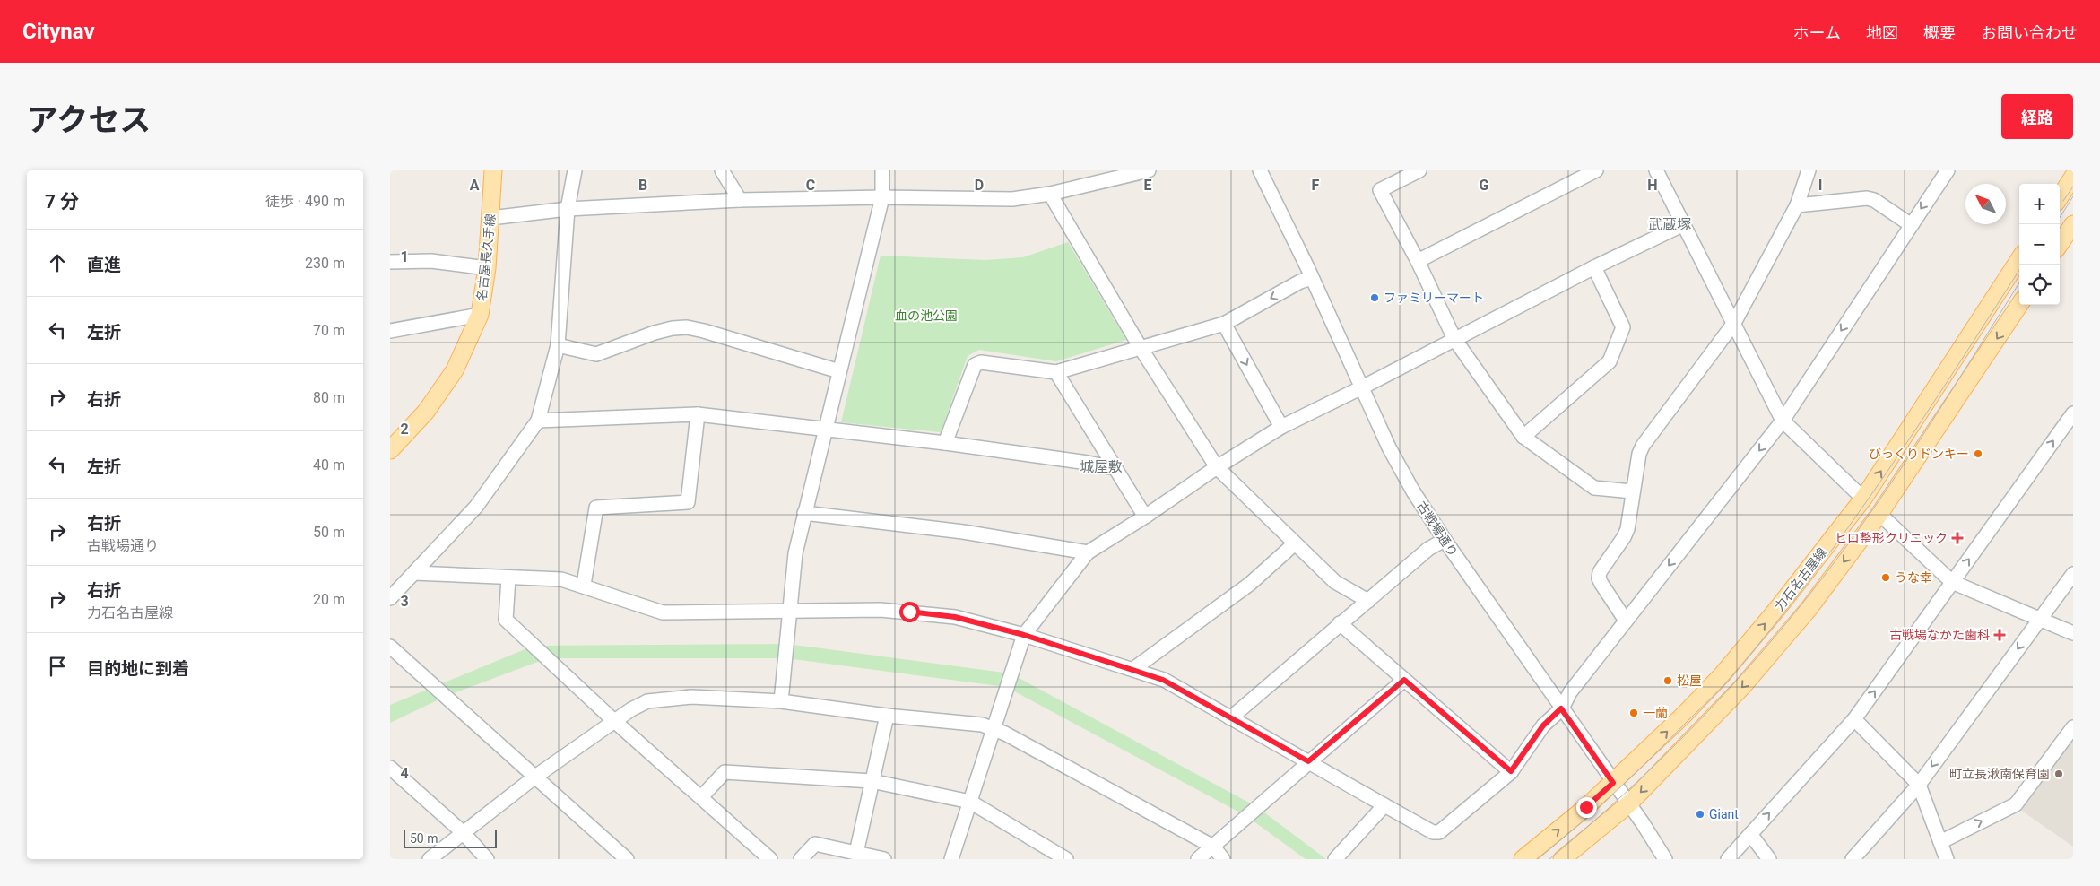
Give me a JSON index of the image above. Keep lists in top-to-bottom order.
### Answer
{
  "streets": {
    "main road": ["名古屋長久手線", "力石名古屋線"],
    "street": ["古戦場通り"]
  },
  "crossings": [
    ["古戦場通り", "力石名古屋線"]
  ],
  "districts": ["武蔵塚", "城屋敷"],
  "parks": ["血の池公園"],
  "places": {
    "other": [
      "ファミリーマート",
      "びっくりドンキー",
      "うな幸",
      "松屋",
      "一蘭",
      "町立長湫南保育園",
      "Giant"
    ],
    "health": ["ヒロ整形クリニック", "古戦場なかた歯科"]
  },
  "scale_bar": "50 m",
  "north": "top left",
  "page": {
    "header": "Citynav",
    "nav": [
      "ホーム",
      "地図",
      "概要",
      "お問い合わせ"
    ],
    "title": "アクセス",
    "buttons": "経路",
    "heading": ["7 分", "徒歩 · 490 m"],
    "map_buttons": ["+", "−"],
    "list": [
      ["直進", "230 m"],
      ["左折", "70 m"],
      ["右折", "80 m"],
      ["左折", "40 m"],
      ["右折", "古戦場通り", "50 m"],
      ["右折", "力石名古屋線", "20 m"],
      "目的地に到着"
    ],
    "scale": "50 m"
  },
  "grid": {
    "columns": [
      "A",
      "B",
      "C",
      "D",
      "E",
      "F",
      "G",
      "H",
      "I"
    ],
    "rows": [
      "1",
      "2",
      "3",
      "4"
    ]
  }
}
